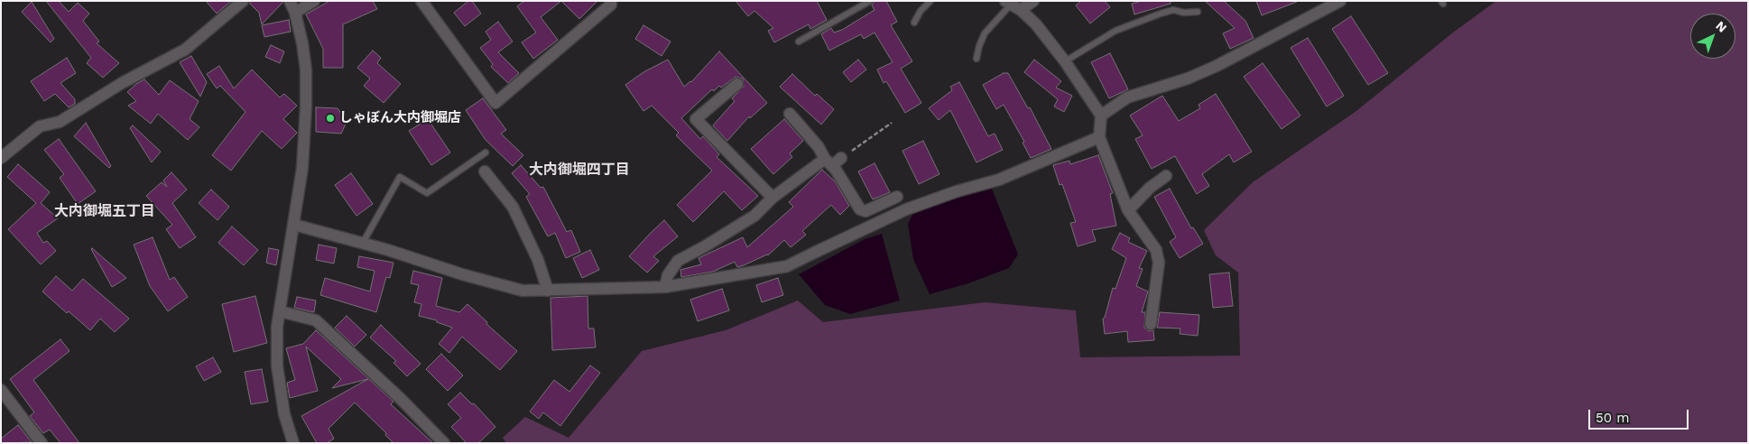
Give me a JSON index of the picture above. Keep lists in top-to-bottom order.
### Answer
{
  "districts": ["大内御堀四丁目", "大内御堀五丁目"],
  "places": ["しゃぼん大内御堀店"],
  "scale_bar": "50 m",
  "north": "top right"
}
